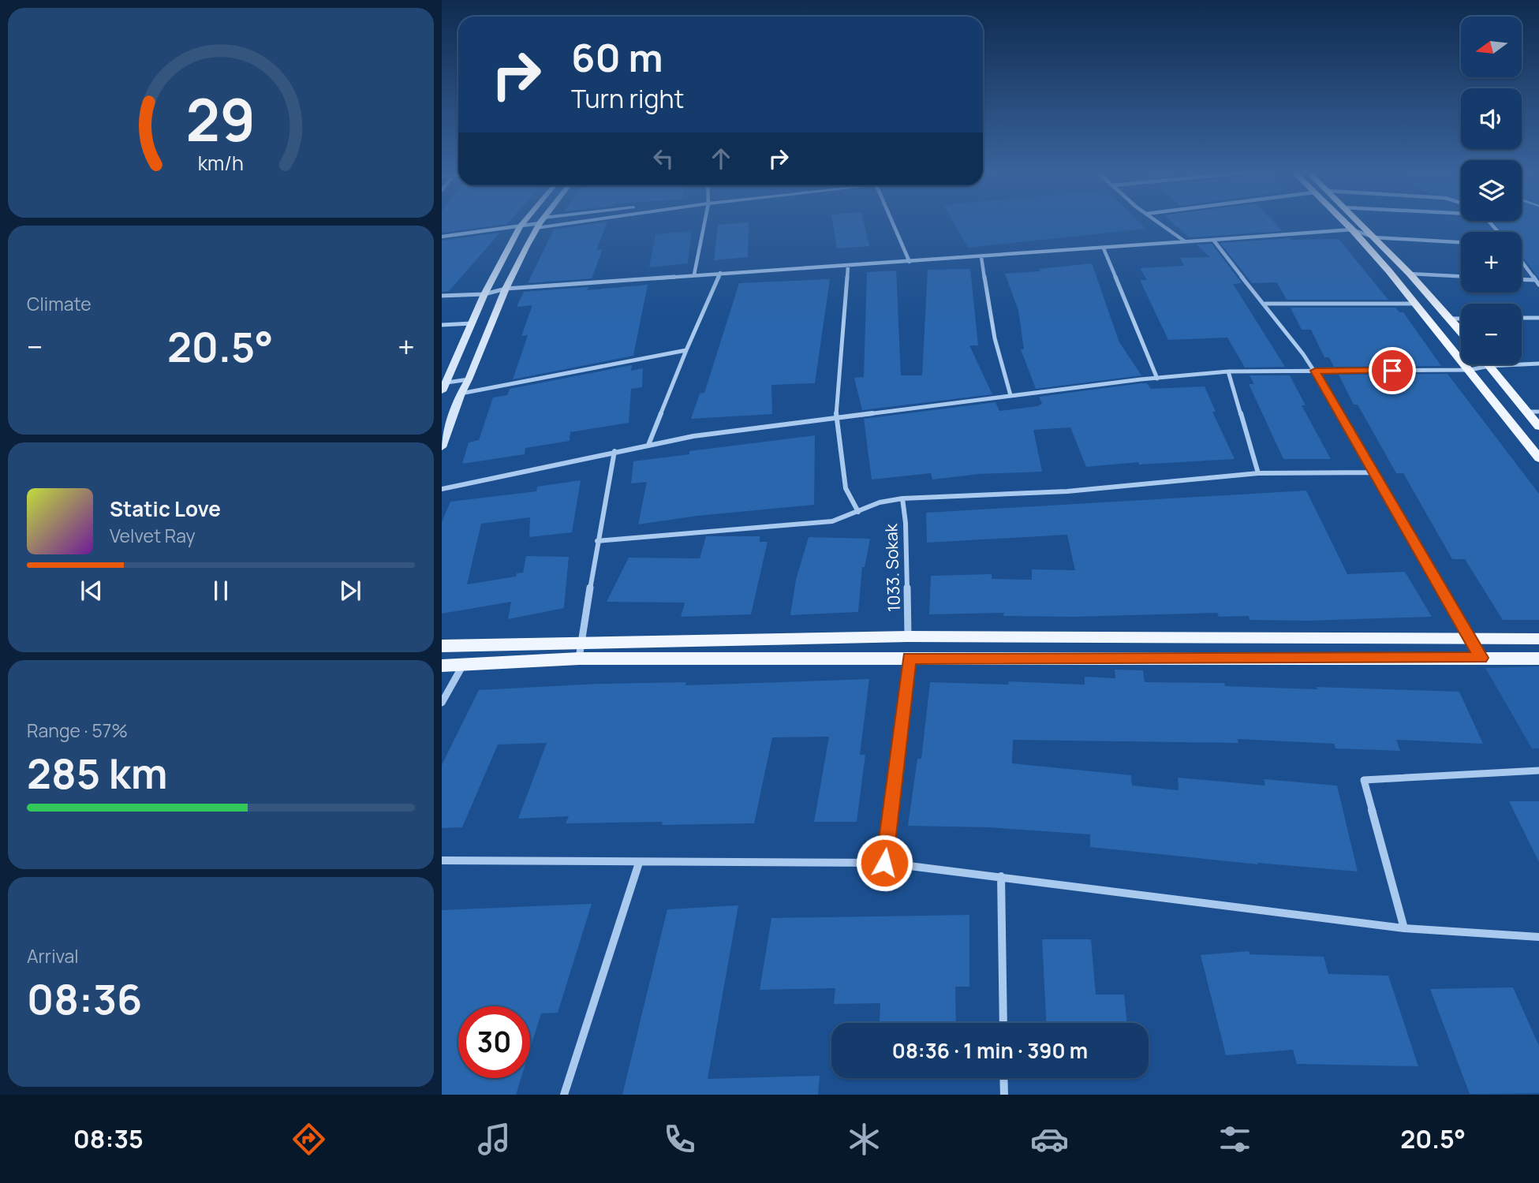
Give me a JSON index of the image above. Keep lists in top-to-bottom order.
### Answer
{
  "streets": {
    "street": ["1033. Sokak"]
  },
  "north": "left",
  "page": {
    "map_buttons": ["+", "−"],
    "turn": ["60 m", "Turn right"],
    "tile": [
      "Climate",
      ["Range · 57%", "285 km"],
      ["Arrival", "08:36"]
    ],
    "heat": ["−", "20.5°", "+"],
    "song": ["Static Love", "Velvet Ray"],
    "limit": "30",
    "trip": "08:36 · 1 min · 390 m",
    "tabs": ["08:35", "20.5°"],
    "gauge": ["29", "km/h"]
  }
}
